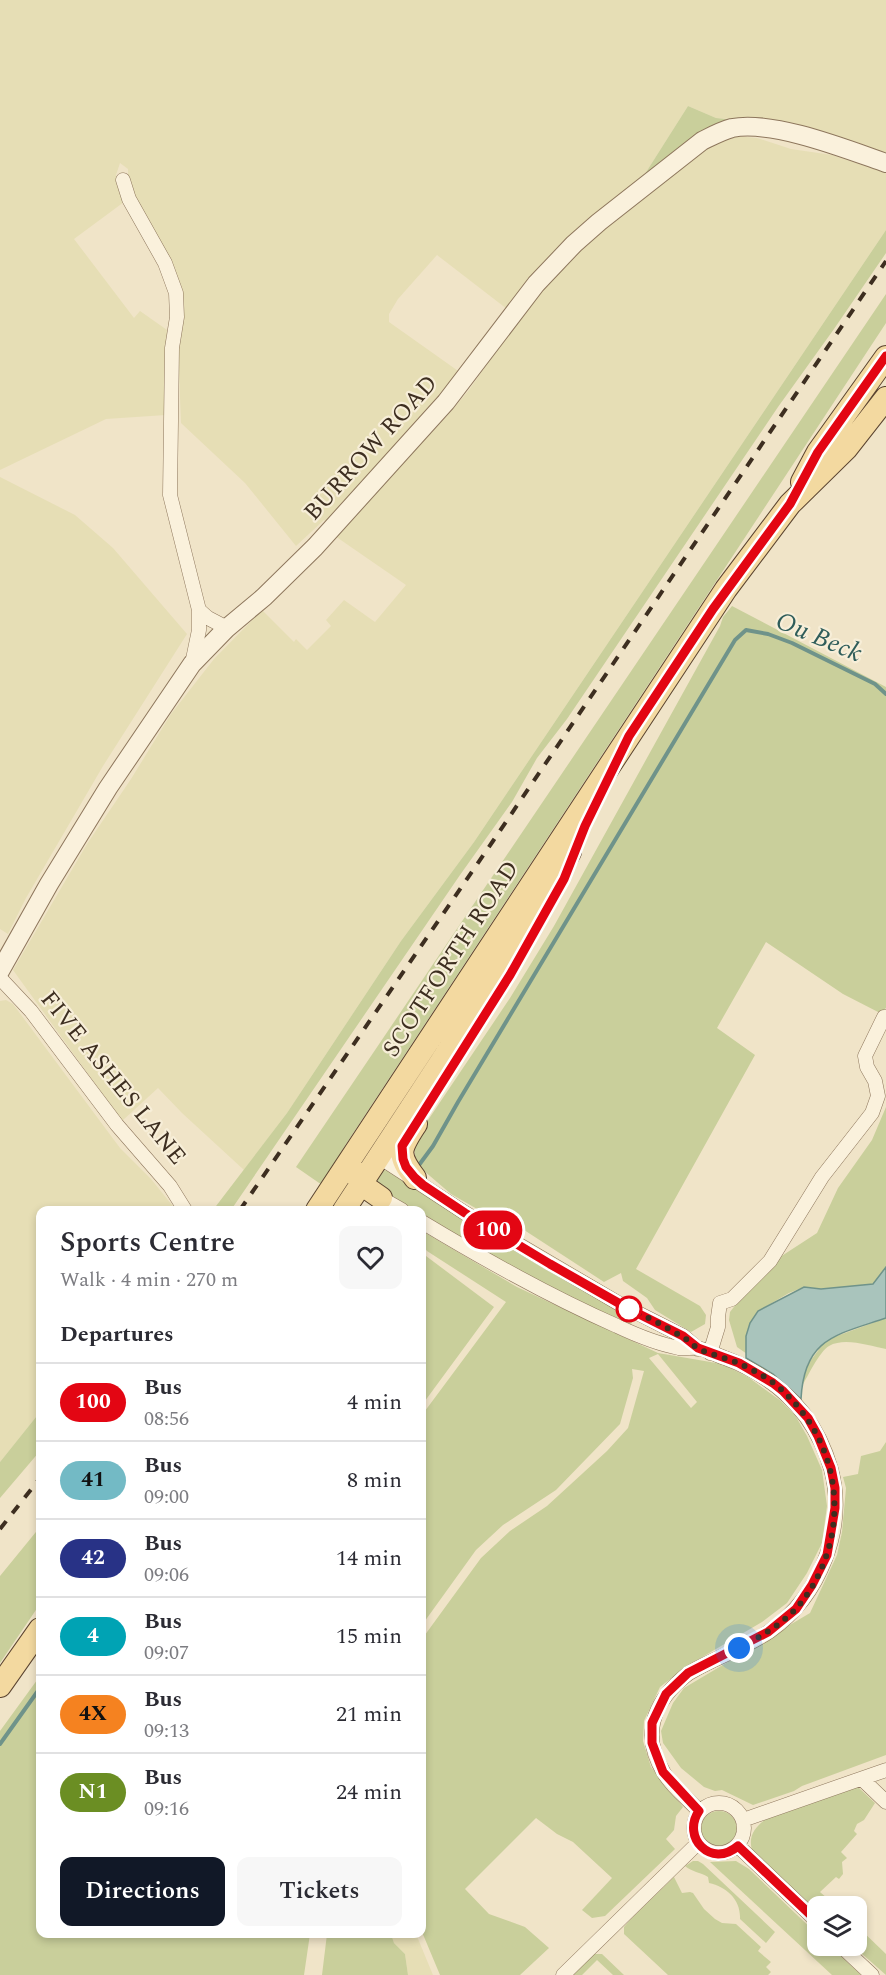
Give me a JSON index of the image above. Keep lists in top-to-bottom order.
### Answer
{
  "streets": {
    "main road": ["SCOTFORTH ROAD"],
    "street": ["BURROW ROAD", "FIVE ASHES LANE"]
  },
  "water": ["Ou Beck"],
  "lines": ["bus line 100"],
  "page": {
    "on_map": "100",
    "heading": [
      ["Sports Centre", "Walk · 4 min · 270 m"],
      "Departures"
    ],
    "list": [
      {
        "mark": "100",
        "name": "Bus",
        "note": "08:56",
        "value": "4 min"
      },
      {
        "mark": "41",
        "name": "Bus",
        "note": "09:00",
        "value": "8 min"
      },
      {
        "mark": "42",
        "name": "Bus",
        "note": "09:06",
        "value": "14 min"
      },
      {
        "mark": "4",
        "name": "Bus",
        "note": "09:07",
        "value": "15 min"
      },
      {
        "mark": "4X",
        "name": "Bus",
        "note": "09:13",
        "value": "21 min"
      },
      {
        "mark": "N1",
        "name": "Bus",
        "note": "09:16",
        "value": "24 min"
      }
    ],
    "buttons": ["Directions", "Tickets"]
  }
}
